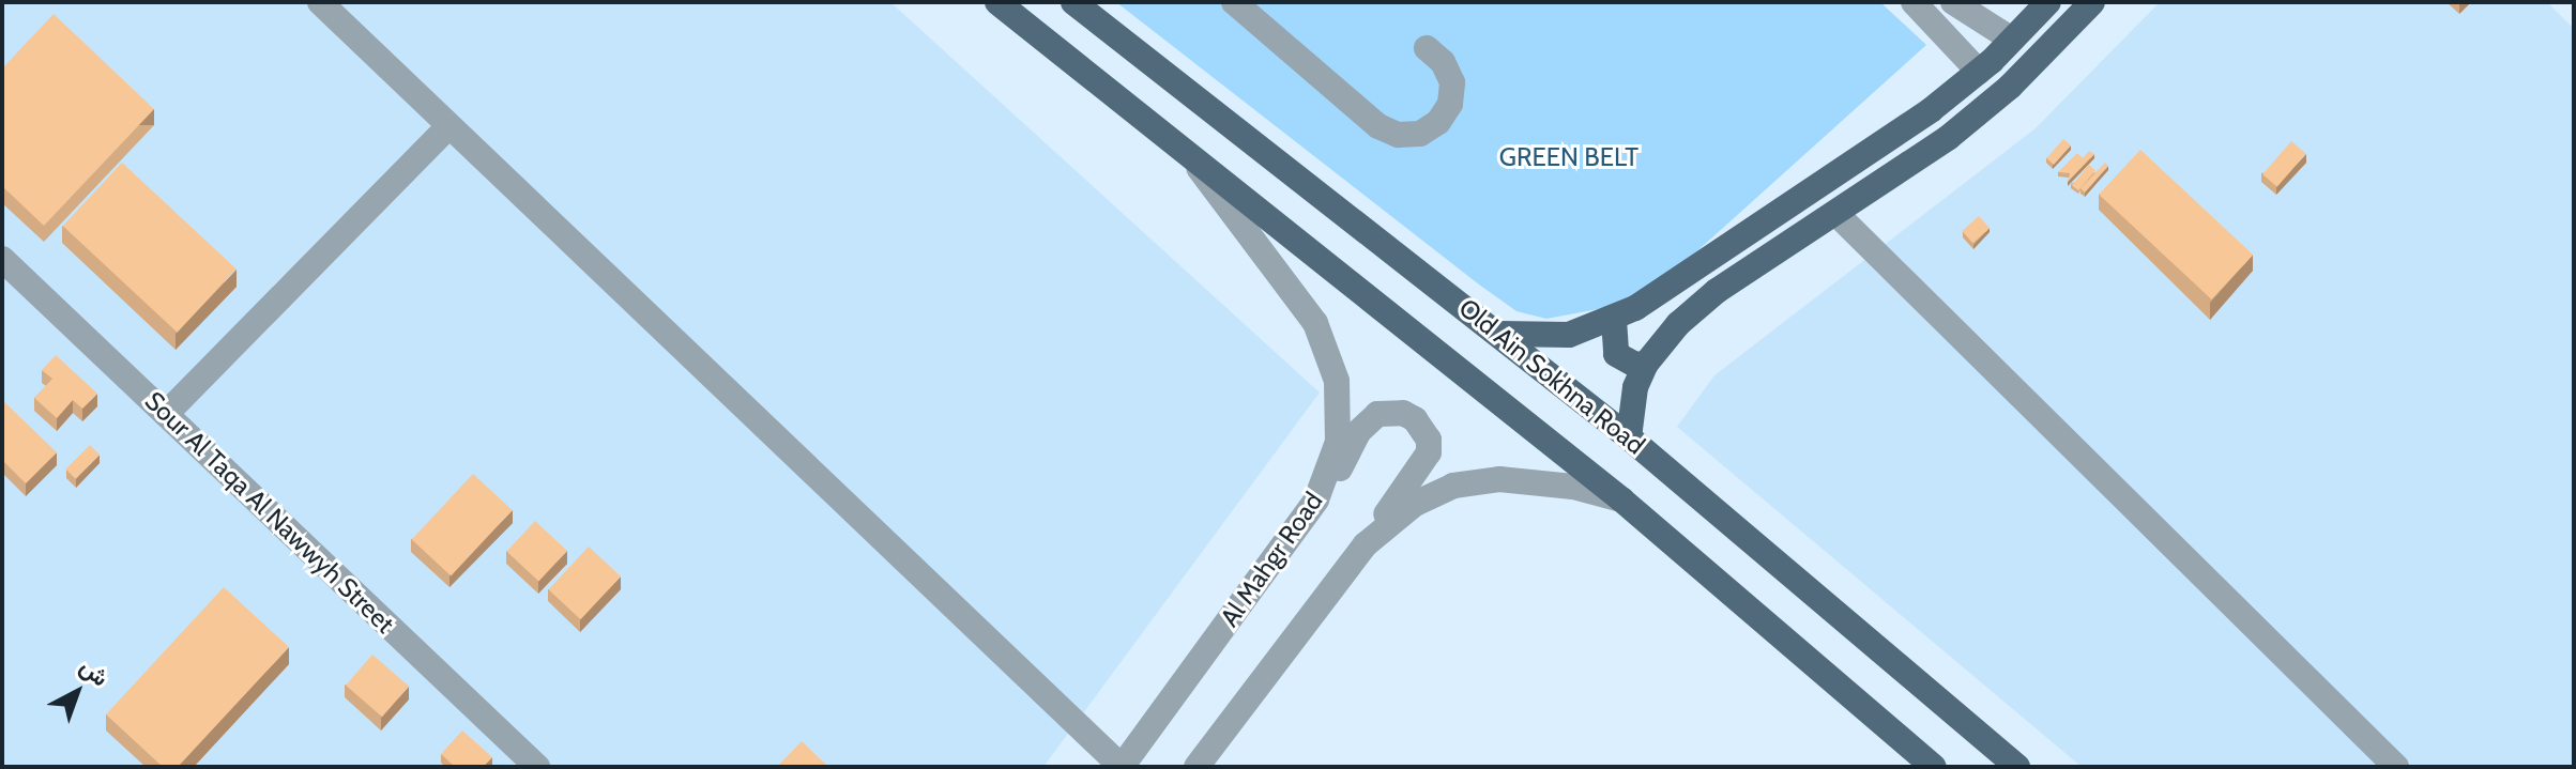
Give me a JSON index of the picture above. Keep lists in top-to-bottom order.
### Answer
{
  "streets": {
    "main road": ["Old Ain Sokhna Road"],
    "street": ["Sour Al Taqa Al Nawwyh Street", "Al Mahgr Road"]
  },
  "crossings": [
    ["Old Ain Sokhna Road", "Al Mahgr Road"]
  ],
  "parks": ["GREEN BELT"],
  "north": "top right"
}
